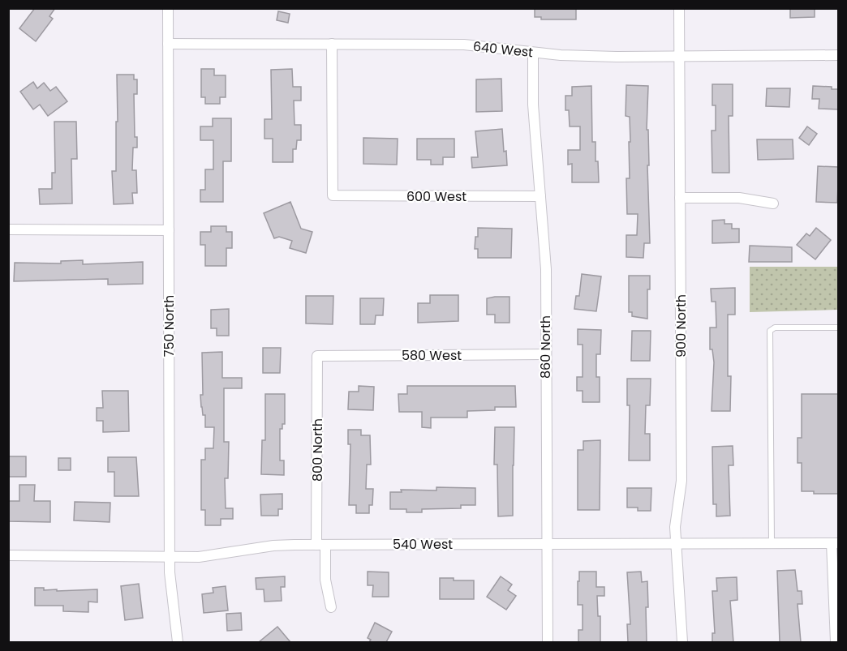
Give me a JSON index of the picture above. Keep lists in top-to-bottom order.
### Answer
{
  "streets": {
    "street": [
      "640 West",
      "600 West",
      "750 North",
      "900 North",
      "860 North",
      "580 West",
      "800 North",
      "540 West"
    ]
  },
  "crossings": [
    ["640 West", "600 West"],
    ["640 West", "750 North"],
    ["640 West", "900 North"],
    ["640 West", "860 North"],
    ["600 West", "860 North"],
    ["750 North", "540 West"],
    ["900 North", "540 West"],
    ["860 North", "580 West"],
    ["860 North", "540 West"],
    ["580 West", "800 North"],
    ["800 North", "540 West"]
  ]
}
